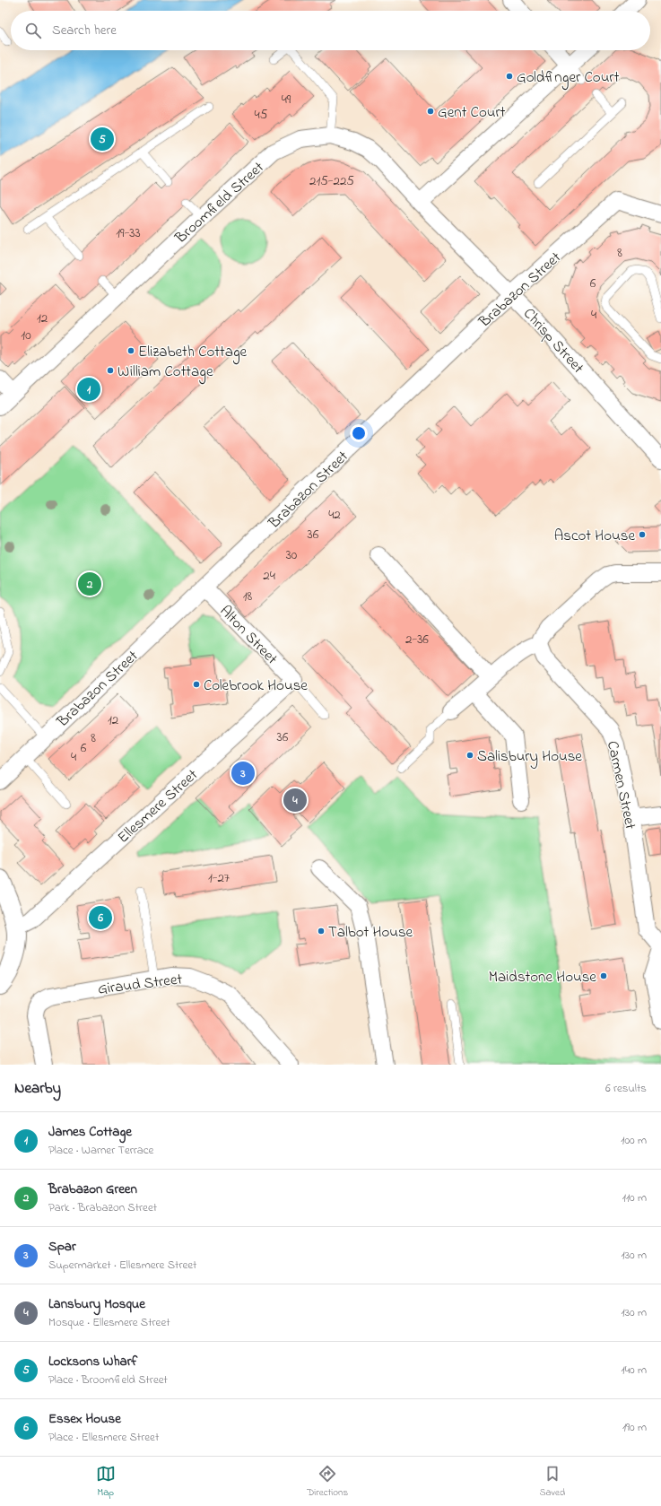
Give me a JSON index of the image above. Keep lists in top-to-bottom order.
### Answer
{
  "streets": {
    "street": [
      "Broomfield Street",
      "Brabazon Street",
      "Chrisp Street",
      "Alton Street",
      "Carmen Street",
      "Ellesmere Street",
      "Giraud Street"
    ]
  },
  "crossings": [
    ["Broomfield Street", "Chrisp Street"],
    ["Brabazon Street", "Chrisp Street"],
    ["Brabazon Street", "Alton Street"],
    ["Alton Street", "Ellesmere Street"]
  ],
  "places": [
    "Goldfinger Court",
    "Gent Court",
    "Elizabeth Cottage",
    "William Cottage",
    "Ascot House",
    "Colebrook House",
    "Salisbury House",
    "Talbot House",
    "Maidstone House"
  ],
  "house_numbers": [
    "49",
    "45",
    "215-225",
    "19-33",
    "8",
    "6",
    "4",
    "12",
    "10",
    "42",
    "36",
    "30",
    "24",
    "18",
    "2-36",
    "12",
    "36",
    "8",
    "6",
    "4",
    "1-27"
  ],
  "page": {
    "search": "Search here",
    "pins": [
      "5",
      "1",
      "2",
      "3",
      "4",
      "6"
    ],
    "heading": ["Nearby", "6 results"],
    "list": [
      {
        "mark": "1",
        "name": "James Cottage",
        "note": "Place · Warner Terrace",
        "value": "100 m"
      },
      {
        "mark": "2",
        "name": "Brabazon Green",
        "note": "Park · Brabazon Street",
        "value": "110 m"
      },
      {
        "mark": "3",
        "name": "Spar",
        "note": "Supermarket · Ellesmere Street",
        "value": "130 m"
      },
      {
        "mark": "4",
        "name": "Lansbury Mosque",
        "note": "Mosque · Ellesmere Street",
        "value": "130 m"
      },
      {
        "mark": "5",
        "name": "Locksons Wharf",
        "note": "Place · Broomfield Street",
        "value": "140 m"
      },
      {
        "mark": "6",
        "name": "Essex House",
        "note": "Place · Ellesmere Street",
        "value": "190 m"
      }
    ],
    "nav": ["Map", "Directions", "Saved"]
  }
}
